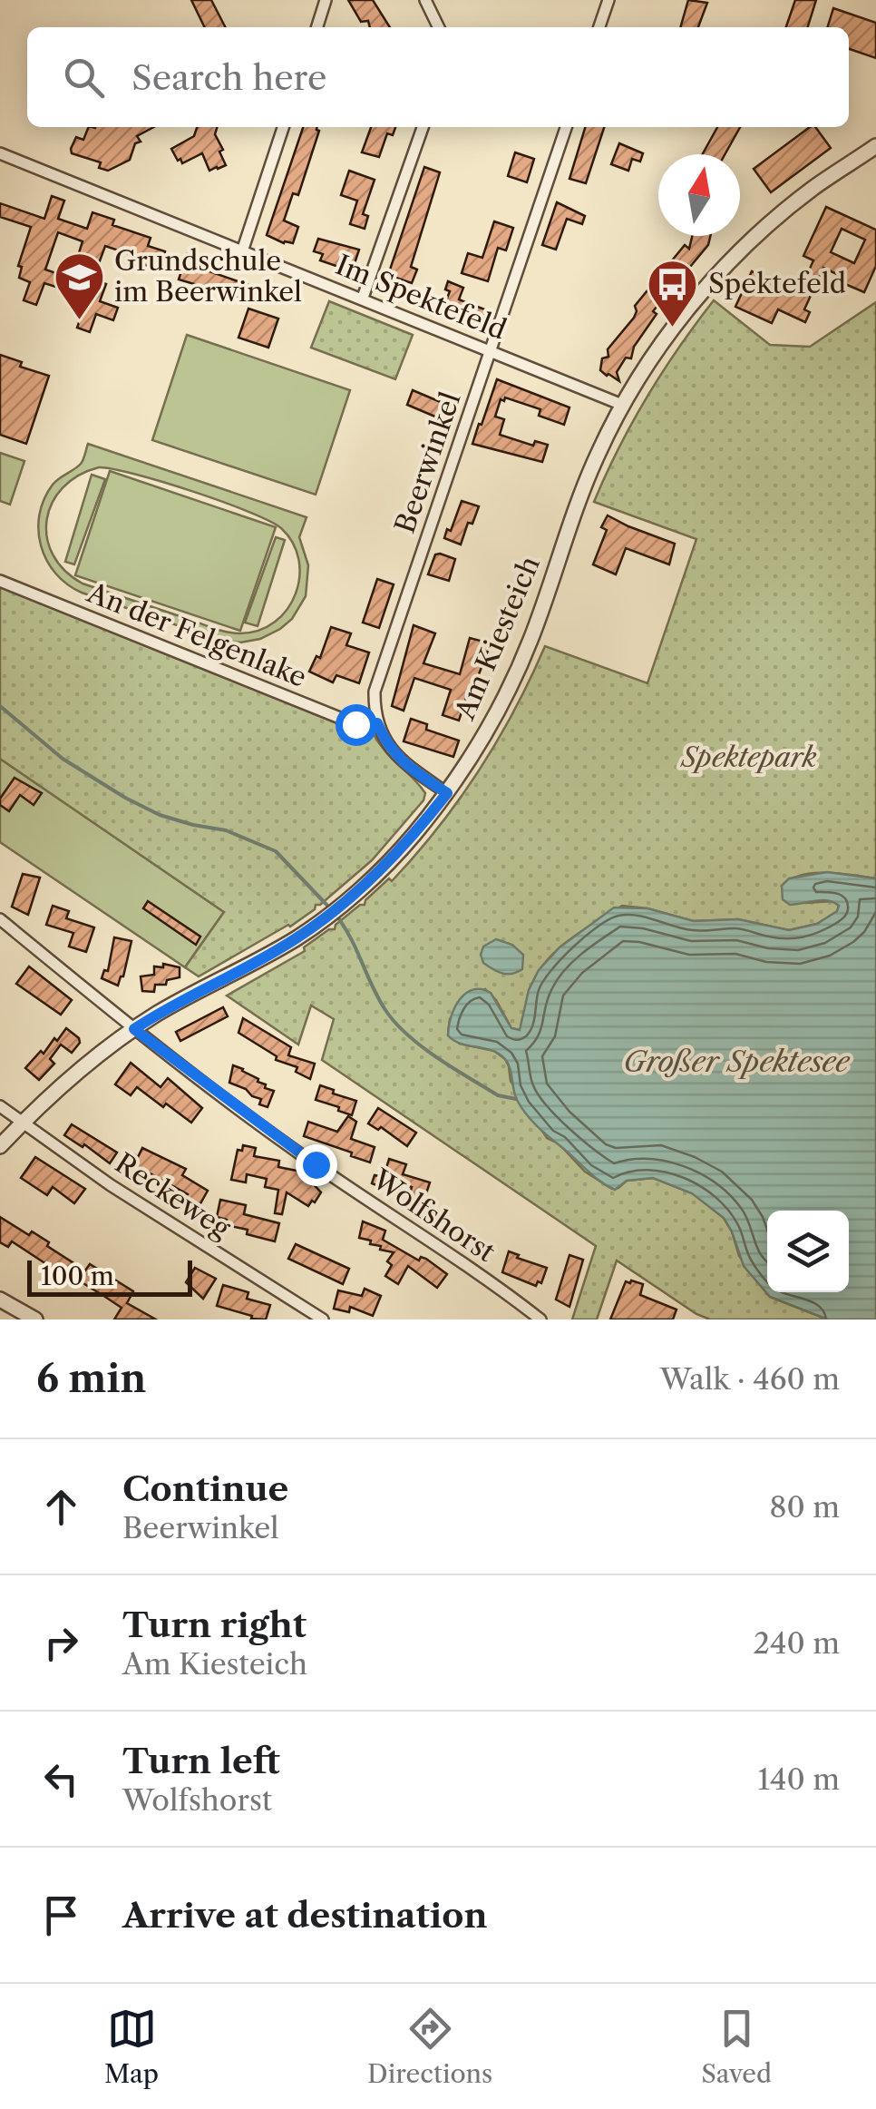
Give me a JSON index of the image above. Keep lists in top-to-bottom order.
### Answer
{
  "streets": {
    "street": [
      "Im Spektefeld",
      "Beerwinkel",
      "An der Felgenlake",
      "Am Kiesteich",
      "Reckeweg",
      "Wolfshorst"
    ]
  },
  "crossings": [
    ["Im Spektefeld", "Beerwinkel"],
    ["Im Spektefeld", "Am Kiesteich"],
    ["Beerwinkel", "An der Felgenlake"],
    ["Am Kiesteich", "Reckeweg"],
    ["Am Kiesteich", "Wolfshorst"]
  ],
  "water": ["Großer Spektesee"],
  "parks": ["Spektepark"],
  "places": {
    "school or university": ["Grundschule im Beerwinkel"],
    "bus stop": ["Spektefeld"]
  },
  "scale_bar": "100 m",
  "north": "top",
  "page": {
    "search": "Search here",
    "scale": "100 m",
    "heading": ["6 min", "Walk · 460 m"],
    "list": [
      ["Continue", "Beerwinkel", "80 m"],
      ["Turn right", "Am Kiesteich", "240 m"],
      ["Turn left", "Wolfshorst", "140 m"],
      "Arrive at destination"
    ],
    "nav": ["Map", "Directions", "Saved"]
  }
}
